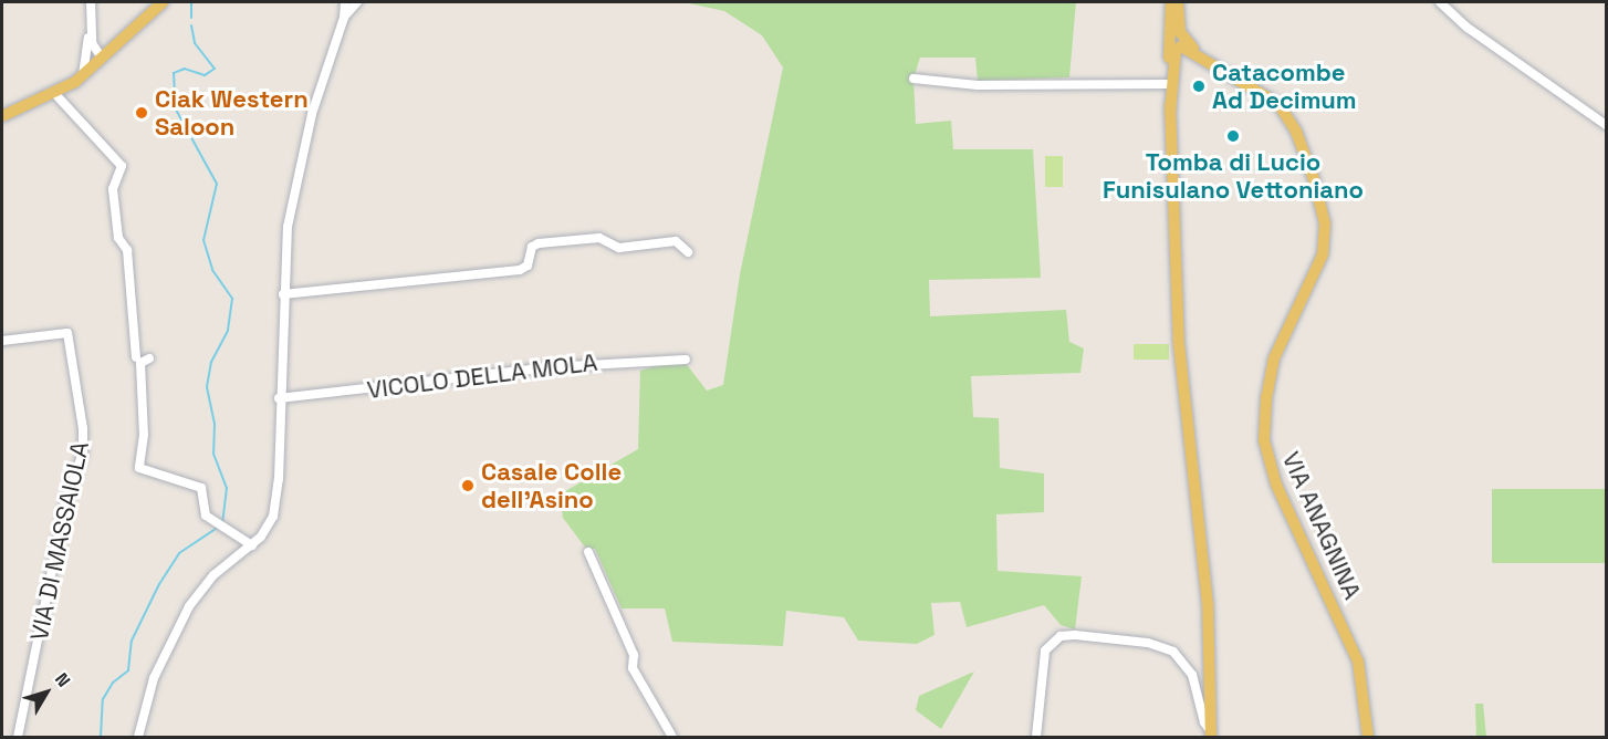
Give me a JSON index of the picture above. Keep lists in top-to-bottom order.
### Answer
{
  "streets": {
    "main road": ["VIA ANAGNINA"],
    "street": ["VICOLO DELLA MOLA", "VIA DI MASSAIOLA"]
  },
  "places": [
    "Catacombe Ad Decimum",
    "Ciak Western Saloon",
    "Tomba di Lucio Funisulano Vettoniano",
    "Casale Colle dell'Asino"
  ],
  "north": "top right"
}
